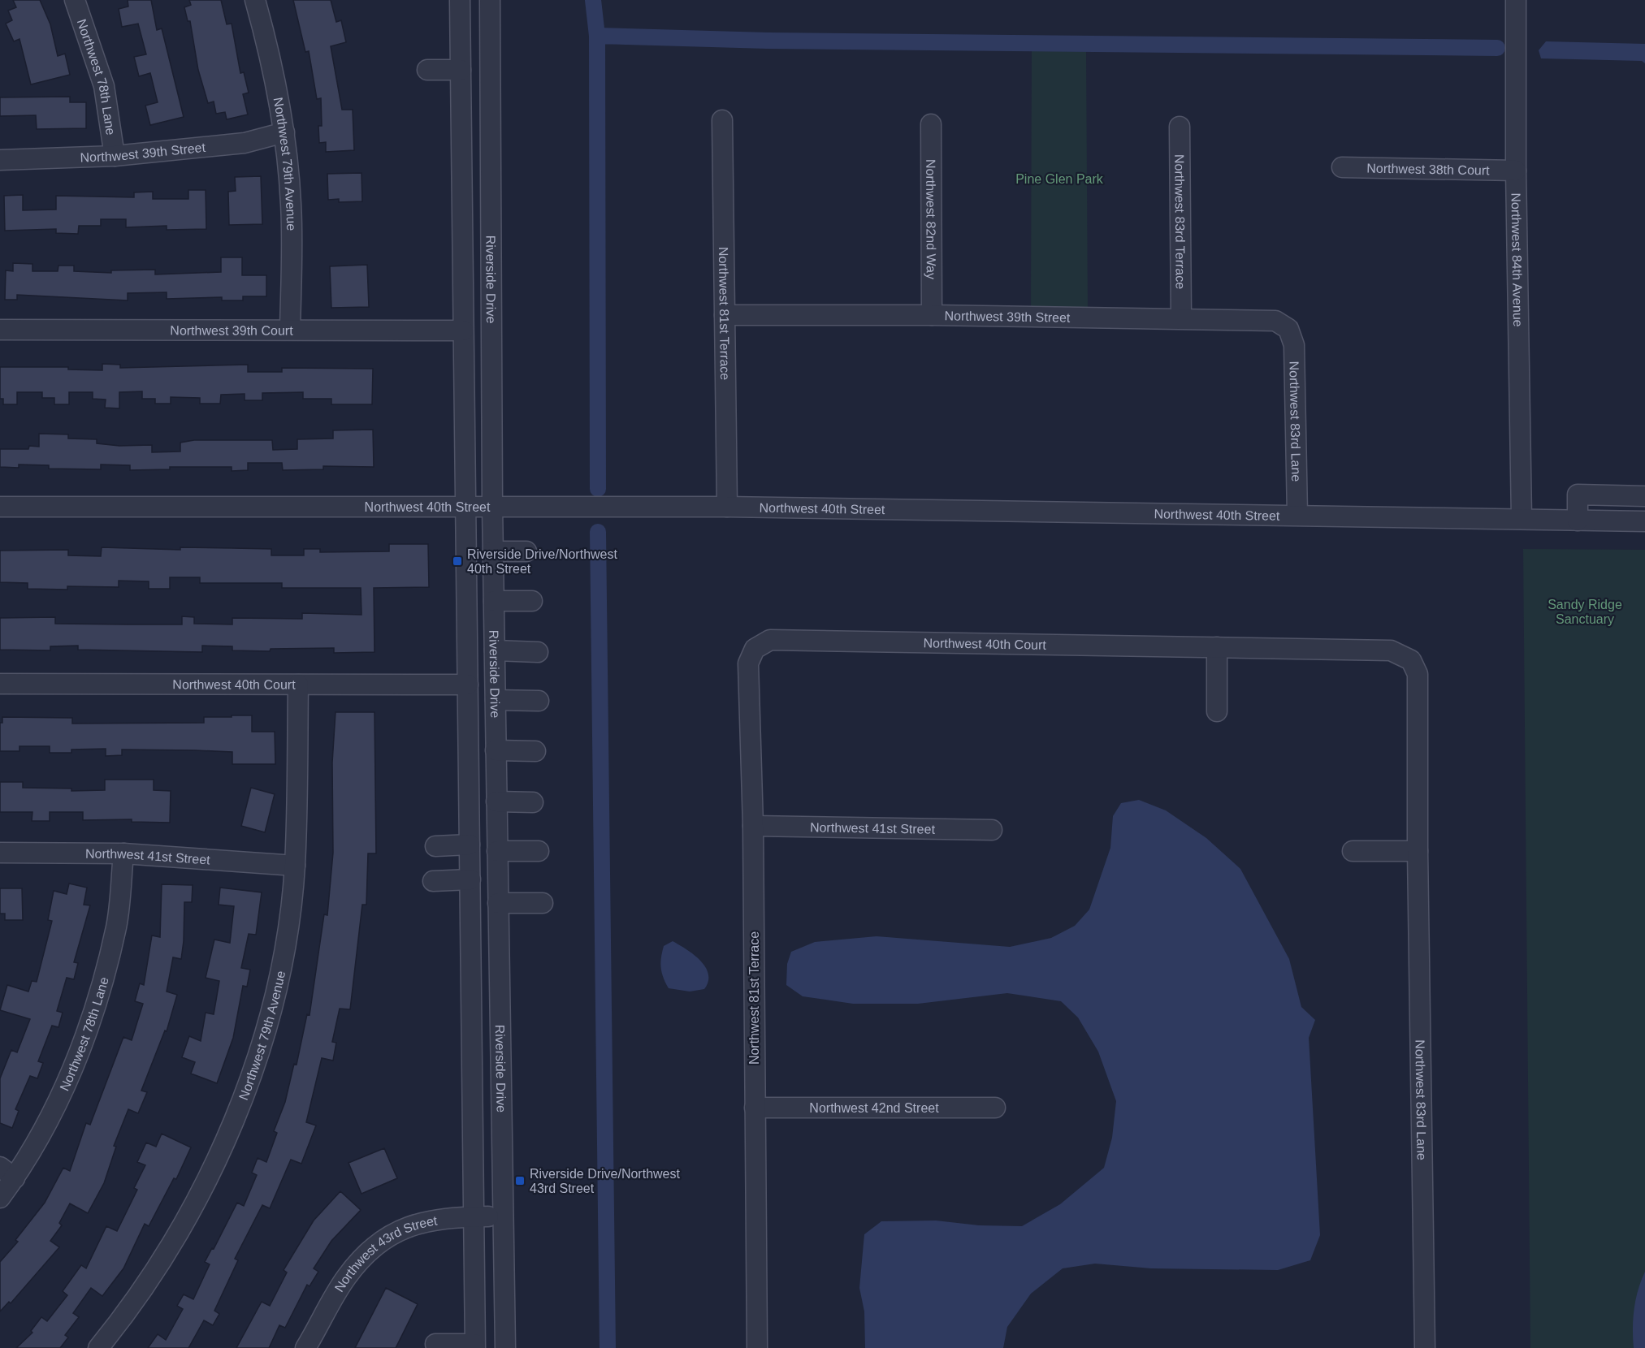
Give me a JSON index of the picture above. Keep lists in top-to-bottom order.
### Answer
{
  "streets": {
    "street": [
      "Northwest 78th Lane",
      "Northwest 39th Street",
      "Northwest 79th Avenue",
      "Northwest 38th Court",
      "Northwest 82nd Way",
      "Northwest 83rd Terrace",
      "Northwest 84th Avenue",
      "Riverside Drive",
      "Northwest 81st Terrace",
      "Northwest 39th Court",
      "Northwest 83rd Lane",
      "Northwest 40th Street",
      "Northwest 40th Court",
      "Northwest 41st Street",
      "Northwest 42nd Street",
      "Northwest 43rd Street"
    ]
  },
  "crossings": [
    ["Northwest 78th Lane", "Northwest 39th Street"],
    ["Northwest 78th Lane", "Northwest 41st Street"],
    ["Northwest 39th Street", "Northwest 79th Avenue"],
    ["Northwest 39th Street", "Northwest 82nd Way"],
    ["Northwest 39th Street", "Northwest 83rd Terrace"],
    ["Northwest 39th Street", "Northwest 81st Terrace"],
    ["Northwest 39th Street", "Northwest 83rd Lane"],
    ["Northwest 79th Avenue", "Northwest 39th Court"],
    ["Northwest 79th Avenue", "Northwest 40th Court"],
    ["Northwest 79th Avenue", "Northwest 41st Street"],
    ["Northwest 38th Court", "Northwest 84th Avenue"],
    ["Northwest 84th Avenue", "Northwest 40th Street"],
    ["Riverside Drive", "Northwest 39th Court"],
    ["Riverside Drive", "Northwest 40th Street"],
    ["Riverside Drive", "Northwest 40th Court"],
    ["Riverside Drive", "Northwest 43rd Street"],
    ["Northwest 81st Terrace", "Northwest 40th Street"],
    ["Northwest 81st Terrace", "Northwest 40th Court"],
    ["Northwest 81st Terrace", "Northwest 41st Street"],
    ["Northwest 81st Terrace", "Northwest 42nd Street"],
    ["Northwest 83rd Lane", "Northwest 40th Street"],
    ["Northwest 83rd Lane", "Northwest 40th Court"]
  ],
  "parks": ["Pine Glen Park", "Sandy Ridge Sanctuary"],
  "places": {
    "transit": ["Riverside Drive/Northwest 40th Street", "Riverside Drive/Northwest 43rd Street"]
  }
}
